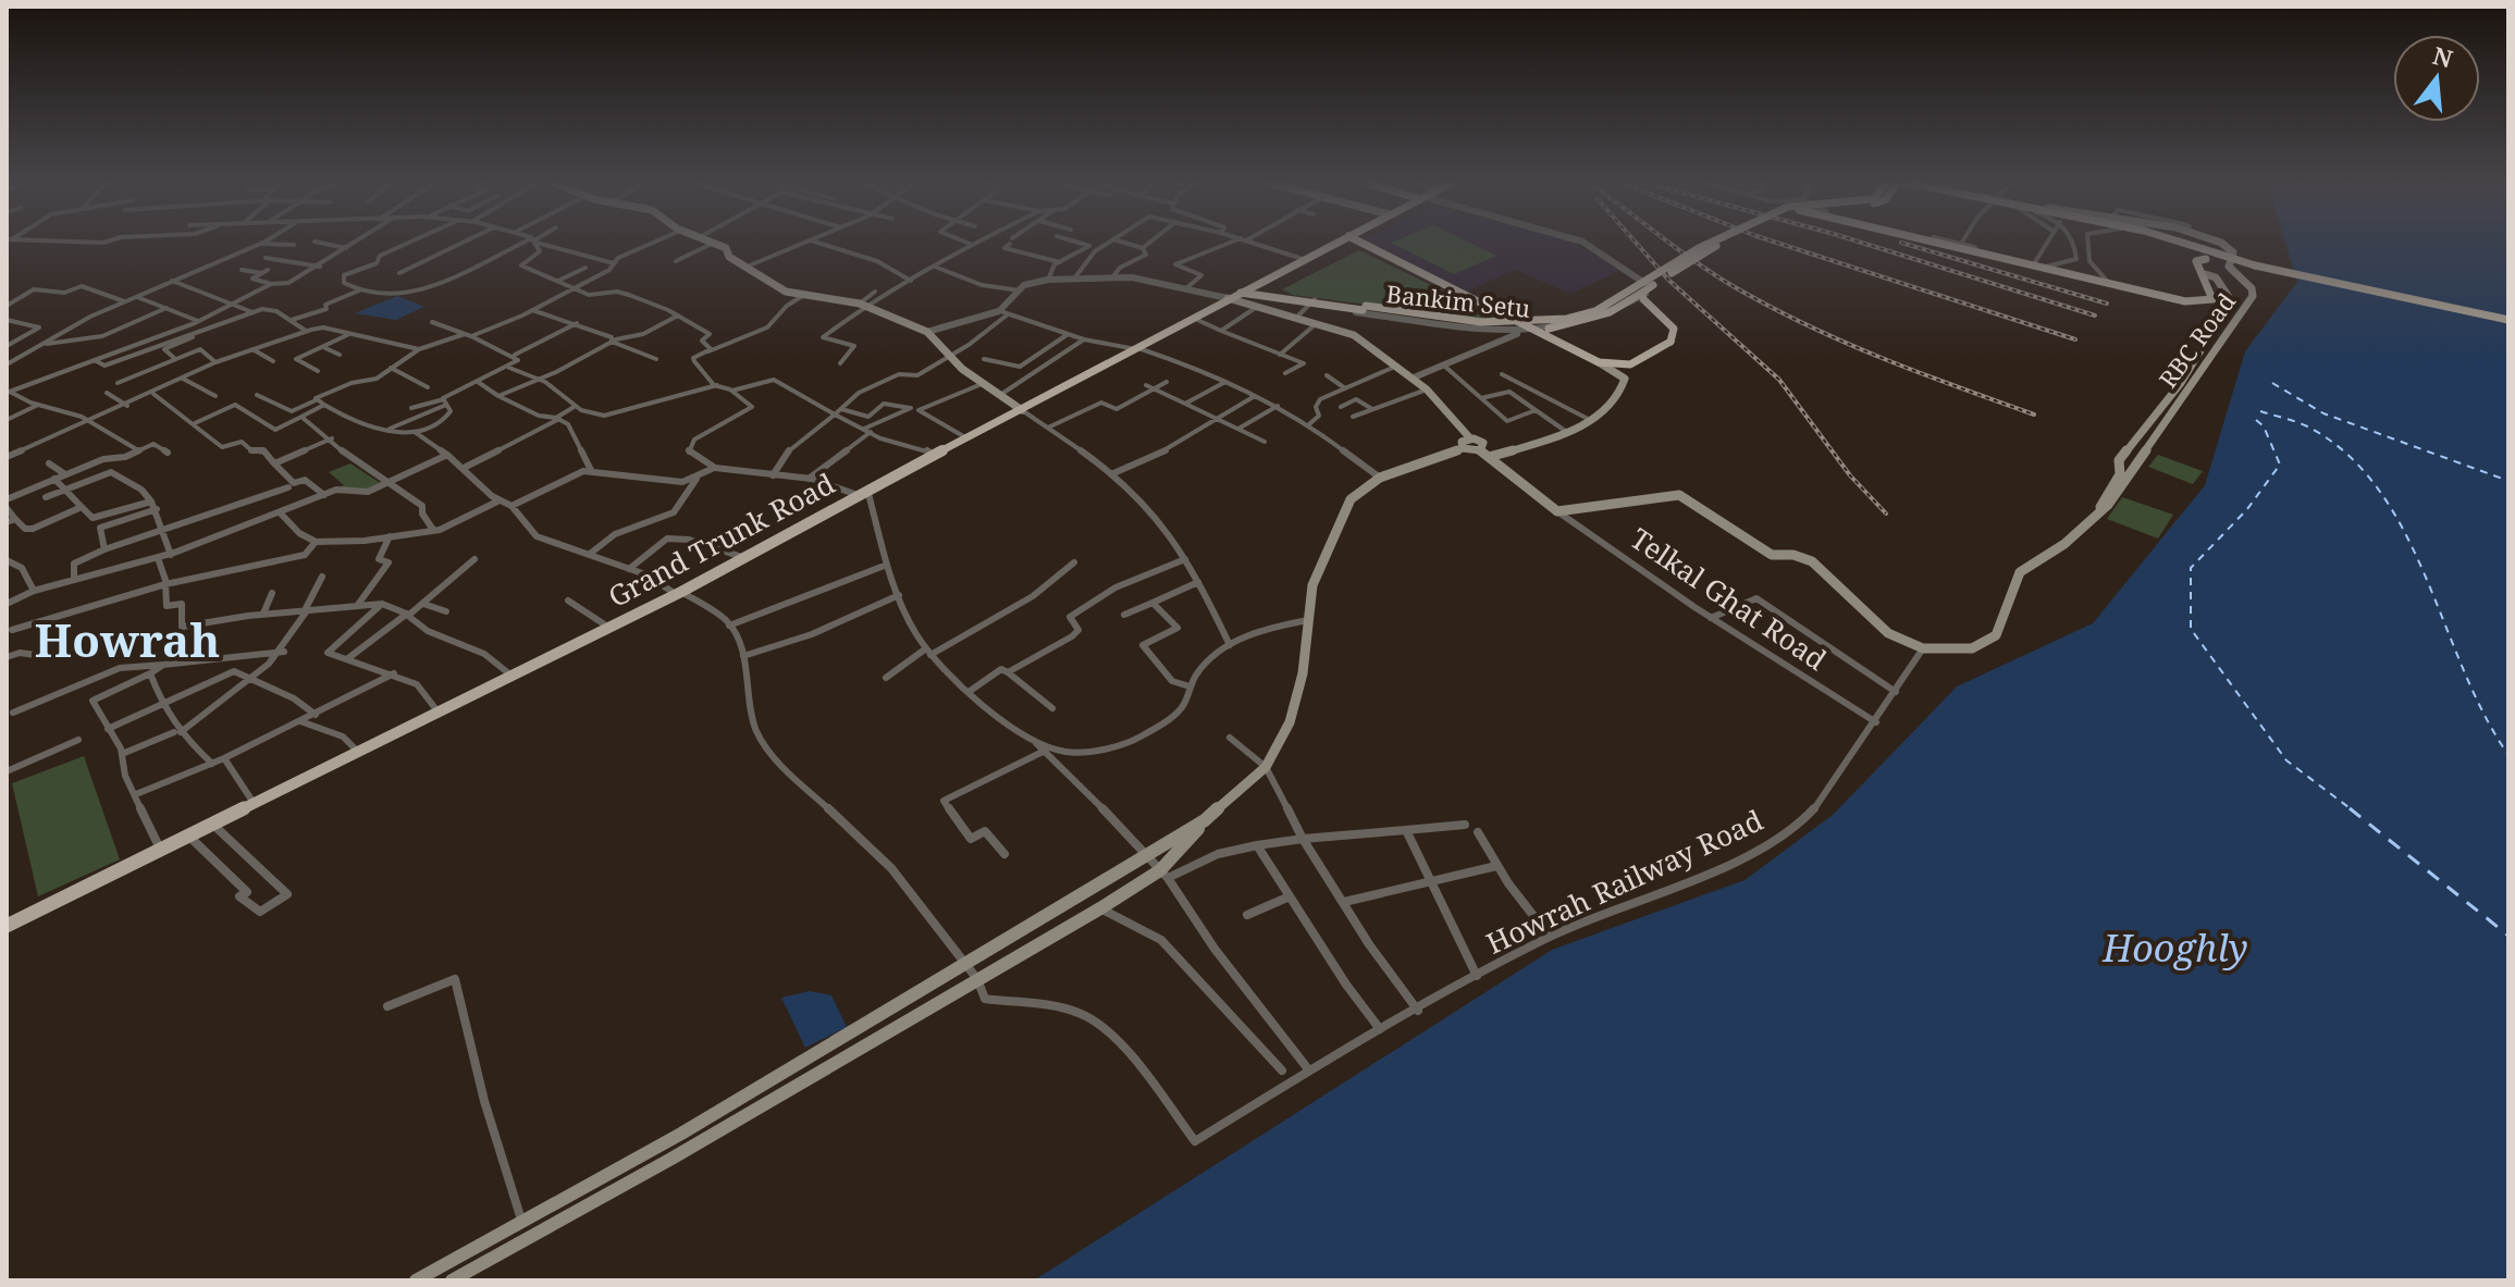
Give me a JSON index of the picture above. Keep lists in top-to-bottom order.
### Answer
{
  "streets": {
    "main road": ["Bankim Setu", "RBC Road", "Grand Trunk Road"],
    "street": ["Telkal Ghat Road", "Howrah Railway Road"]
  },
  "crossings": [
    ["Bankim Setu", "Grand Trunk Road"],
    ["RBC Road", "Telkal Ghat Road"],
    ["RBC Road", "Howrah Railway Road"],
    ["Telkal Ghat Road", "Howrah Railway Road"]
  ],
  "districts": ["Howrah"],
  "water": ["Hooghly"],
  "north": "top"
}
